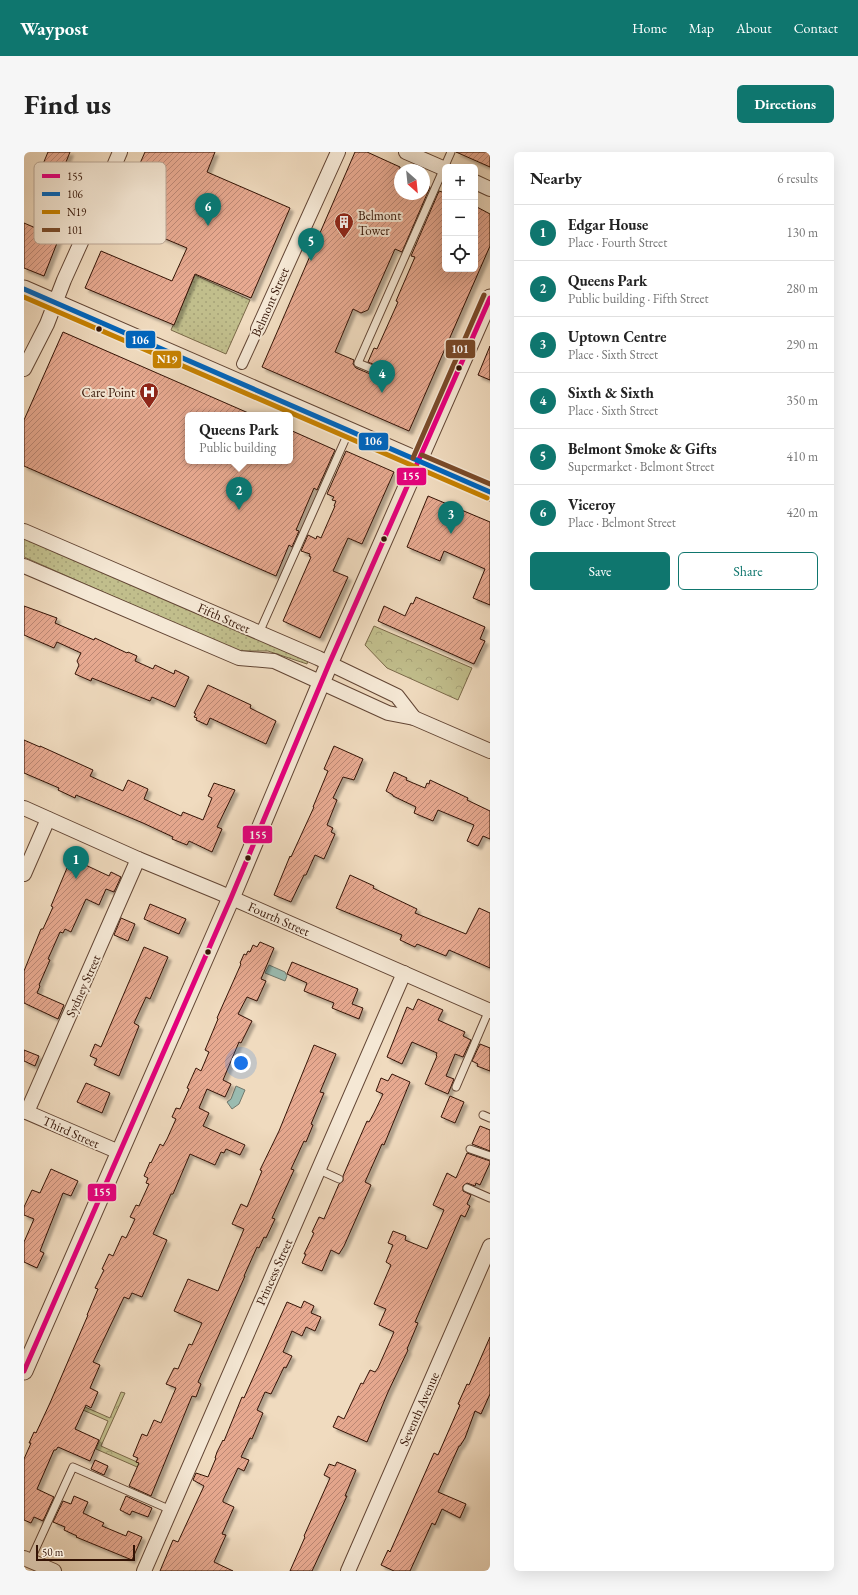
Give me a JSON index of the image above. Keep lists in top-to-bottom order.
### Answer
{
  "streets": {
    "street": [
      "Belmont Street",
      "Fifth Street",
      "Fourth Street",
      "Sydney Street",
      "Third Street",
      "Princess Street",
      "Seventh Avenue"
    ]
  },
  "crossings": [
    ["Fourth Street", "Sydney Street"],
    ["Fourth Street", "Princess Street"],
    ["Sydney Street", "Third Street"]
  ],
  "places": {
    "building": ["Belmont Tower"],
    "hospital": ["Care Point"]
  },
  "lines": [
    "transit line 106",
    "transit line 101",
    "transit line N19",
    "transit line 155"
  ],
  "legend": [
    "155",
    "106",
    "N19",
    "101"
  ],
  "scale_bar": "50 m",
  "north": "bottom right",
  "page": {
    "header": "Waypost",
    "nav": [
      "Home",
      "Map",
      "About",
      "Contact"
    ],
    "buttons": [
      "Directions",
      ["Save", "Share"]
    ],
    "title": "Find us",
    "heading": ["Nearby", "6 results"],
    "map_buttons": ["+", "−"],
    "pins": [
      "6",
      "5",
      "4",
      "2",
      "3",
      "1"
    ],
    "list": [
      {
        "mark": "1",
        "name": "Edgar House",
        "note": "Place · Fourth Street",
        "value": "130 m"
      },
      {
        "mark": "2",
        "name": "Queens Park",
        "note": "Public building · Fifth Street",
        "value": "280 m"
      },
      {
        "mark": "3",
        "name": "Uptown Centre",
        "note": "Place · Sixth Street",
        "value": "290 m"
      },
      {
        "mark": "4",
        "name": "Sixth & Sixth",
        "note": "Place · Sixth Street",
        "value": "350 m"
      },
      {
        "mark": "5",
        "name": "Belmont Smoke & Gifts",
        "note": "Supermarket · Belmont Street",
        "value": "410 m"
      },
      {
        "mark": "6",
        "name": "Viceroy",
        "note": "Place · Belmont Street",
        "value": "420 m"
      }
    ],
    "popup": ["Queens Park", "Public building"],
    "scale": "50 m"
  }
}
